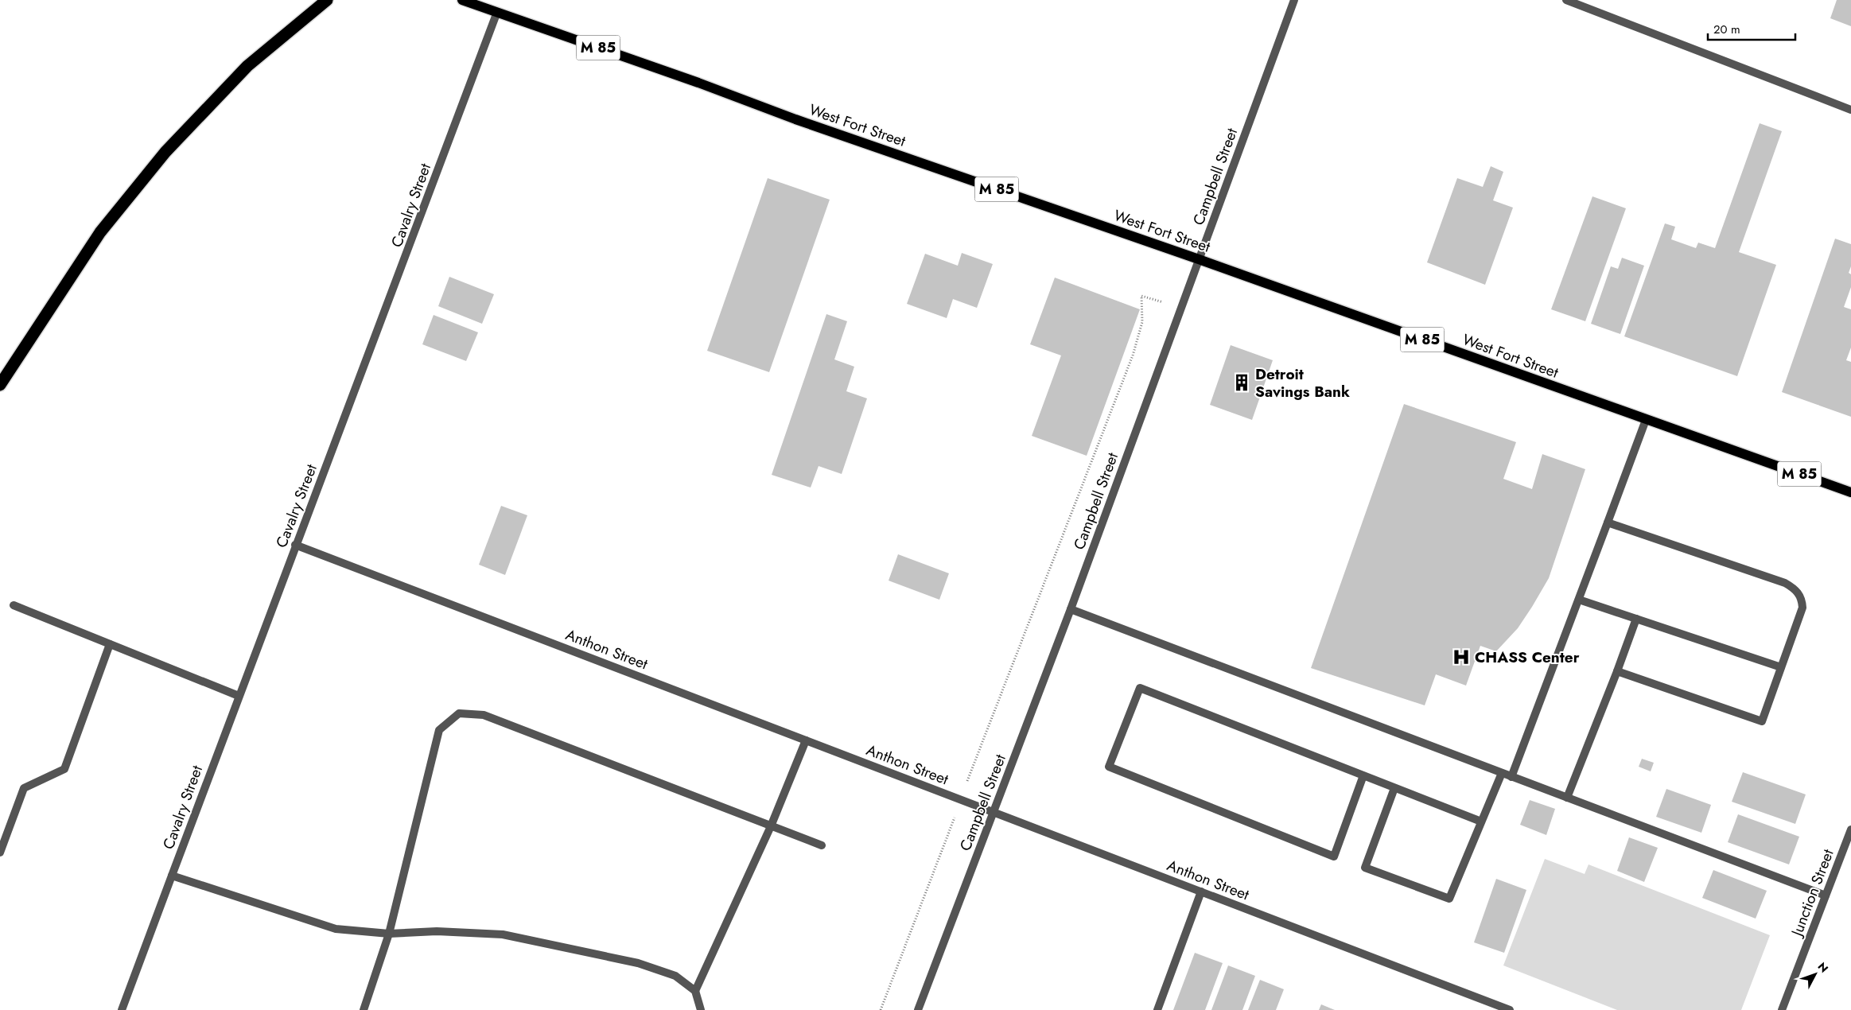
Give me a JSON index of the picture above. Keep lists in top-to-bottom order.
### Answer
{
  "streets": {
    "main road": ["M 85", "West Fort Street"],
    "street": [
      "Campbell Street",
      "Cavalry Street",
      "Anthon Street",
      "Junction Street"
    ]
  },
  "crossings": [
    ["West Fort Street", "Campbell Street"],
    ["West Fort Street", "Cavalry Street"],
    ["Campbell Street", "Anthon Street"],
    ["Cavalry Street", "Anthon Street"]
  ],
  "places": {
    "building": ["Detroit Savings Bank"],
    "hospital": ["CHASS Center"]
  },
  "scale_bar": "20 m",
  "north": "top right"
}
